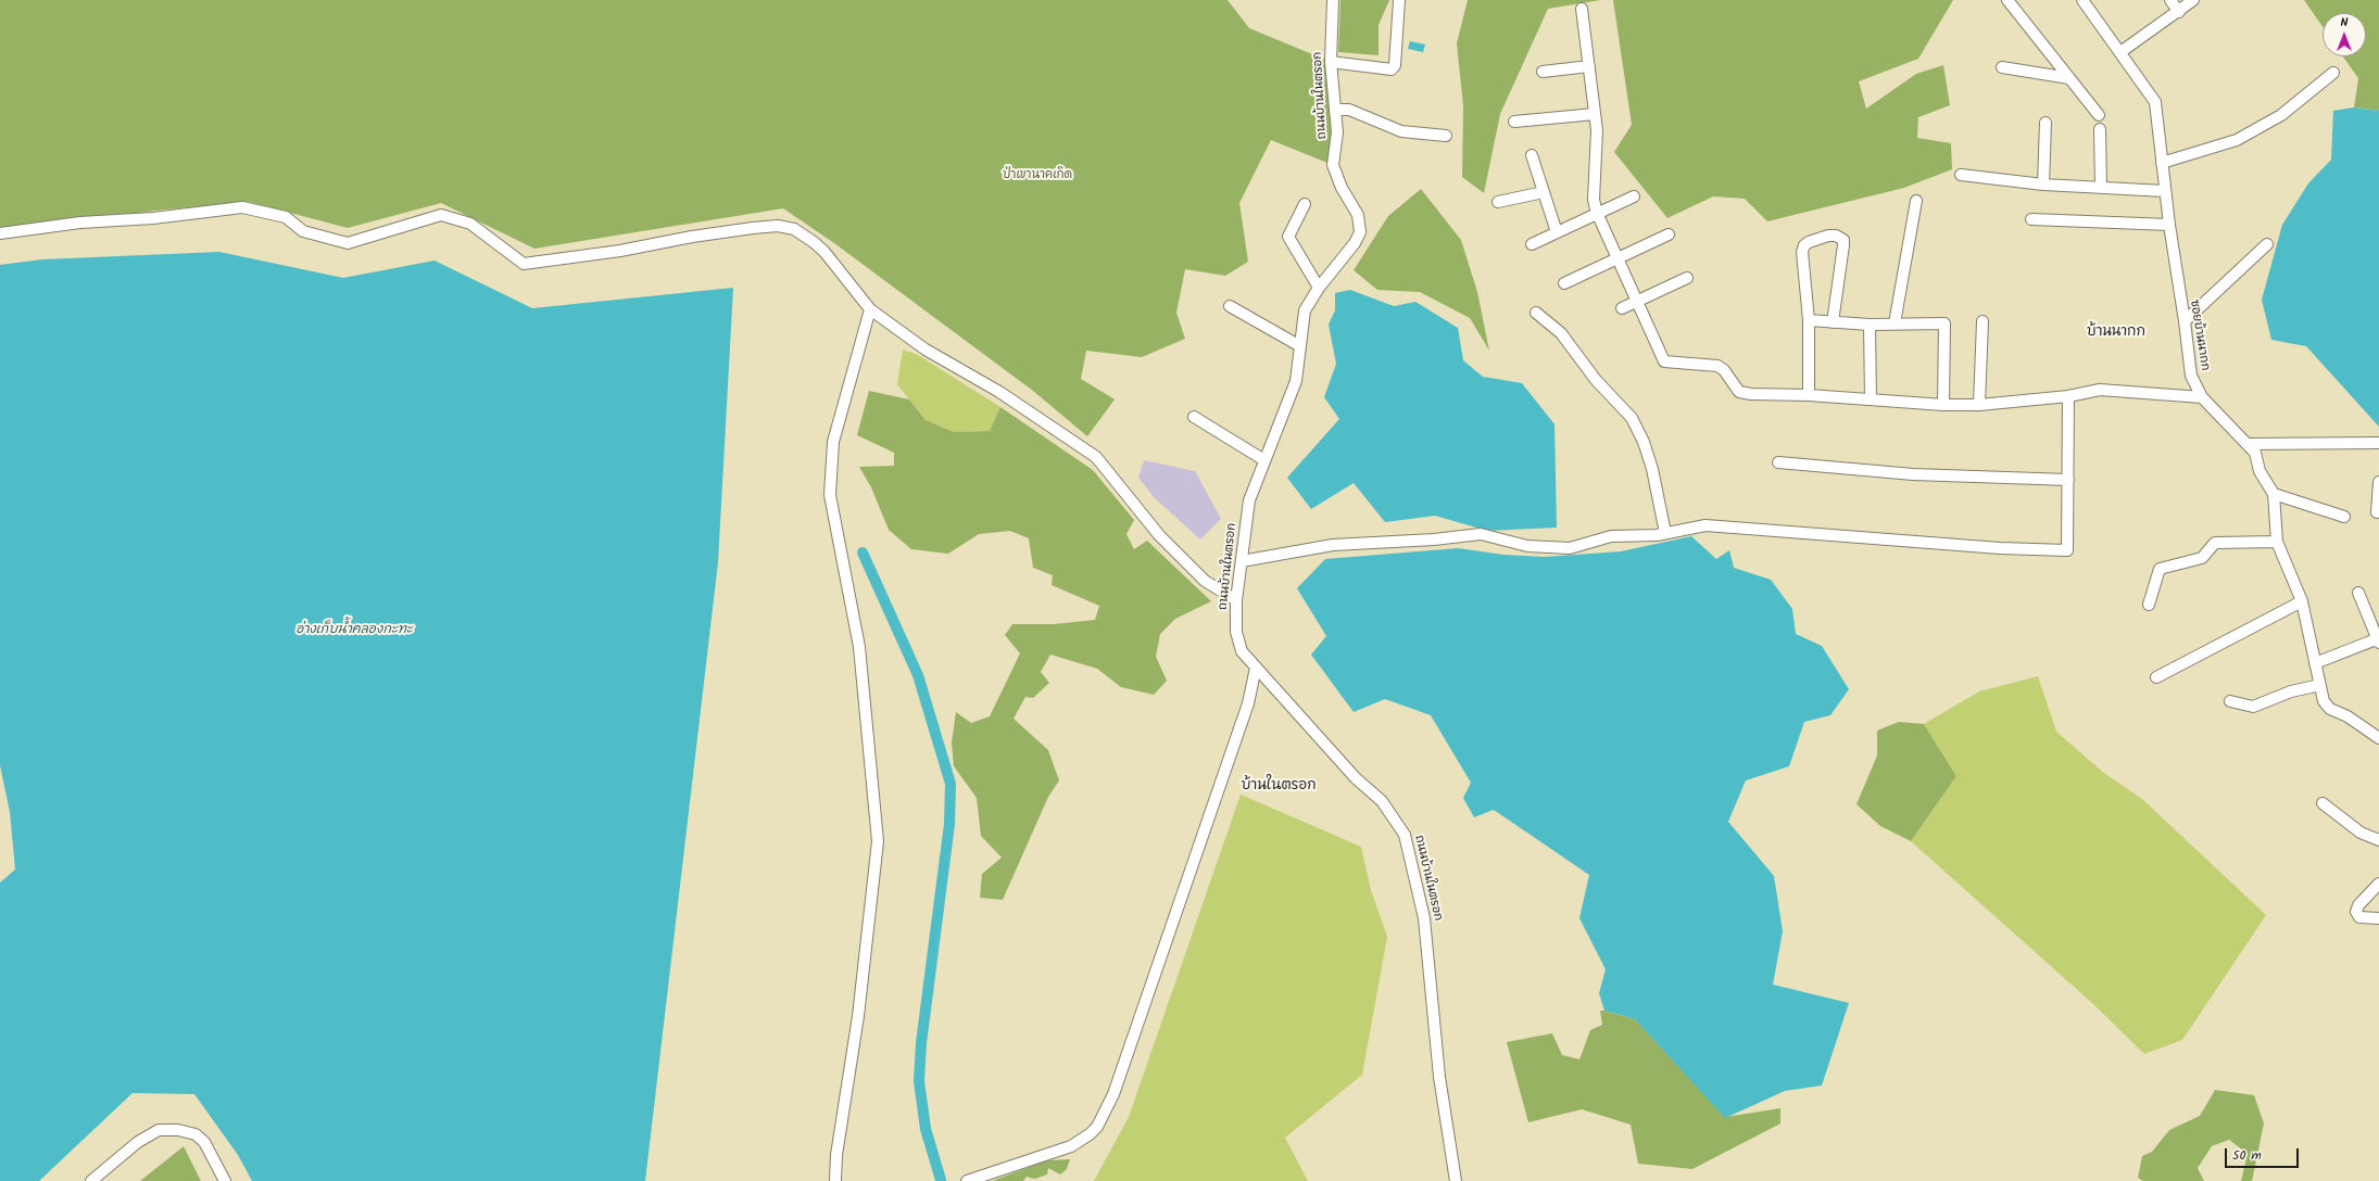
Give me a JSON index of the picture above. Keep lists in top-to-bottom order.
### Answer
{
  "streets": {
    "street": ["ถนนบ้านในตรอก", "ซอยบ้านนากก"]
  },
  "districts": ["บ้านนากก", "บ้านในตรอก"],
  "water": ["อ่างเก็บน้ำคลองกะทะ"],
  "parks": ["ป่าเขานาคเกิด"],
  "scale_bar": "50 m",
  "north": "top"
}
